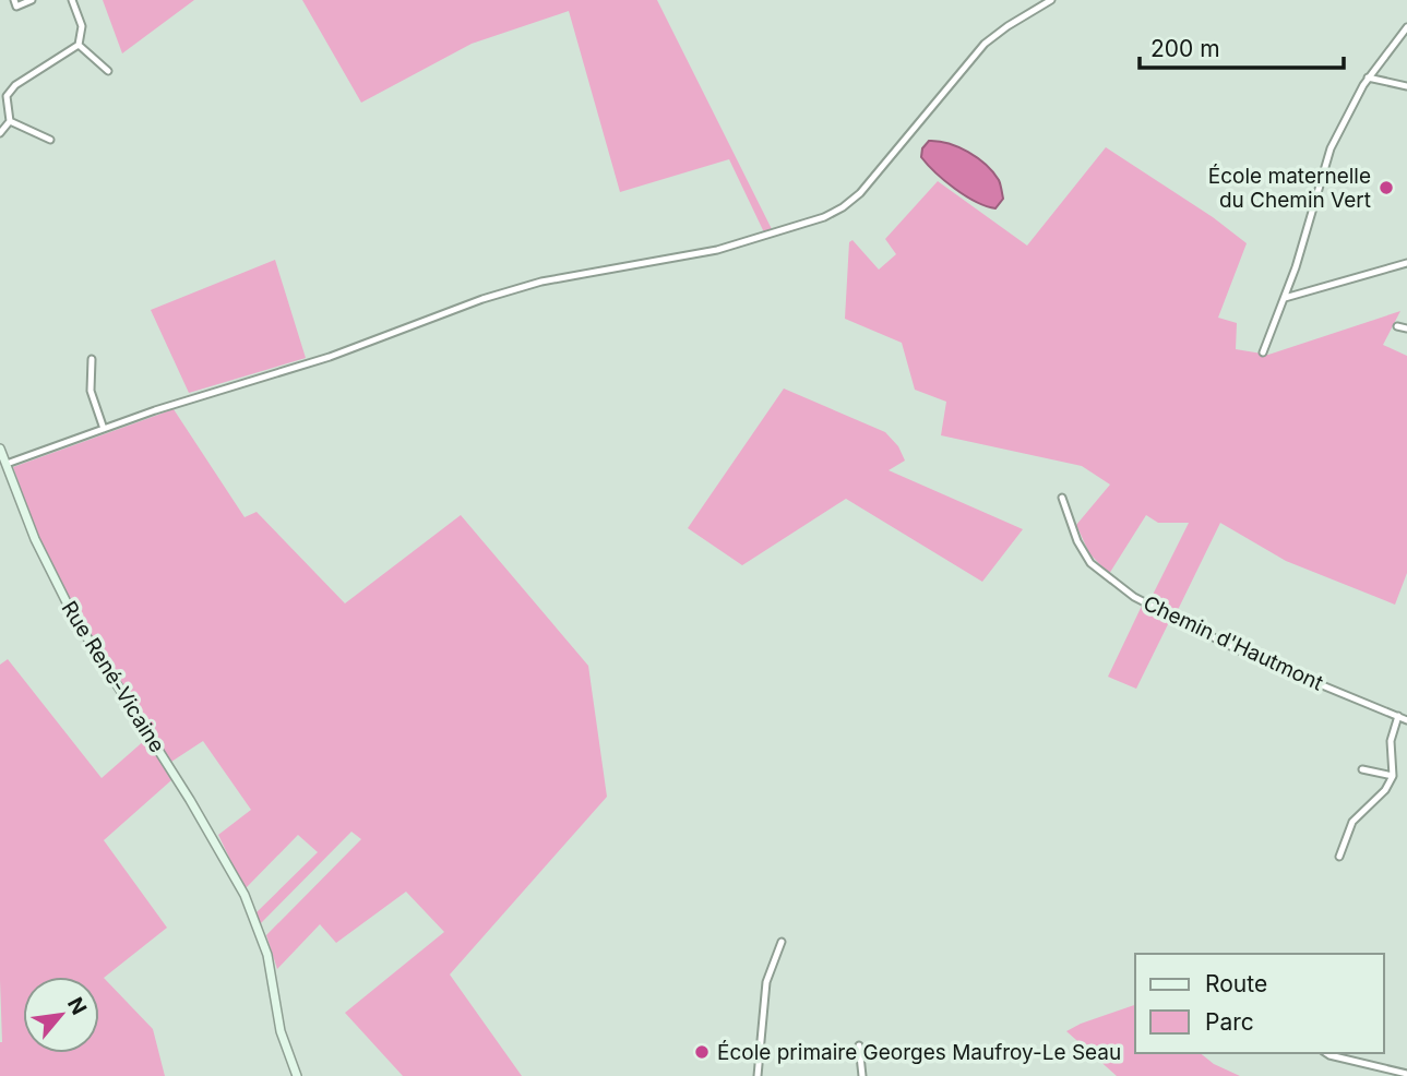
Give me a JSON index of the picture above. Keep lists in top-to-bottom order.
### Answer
{
  "streets": {
    "street": ["Chemin d'Hautmont", "Rue René-Vicaine"]
  },
  "places": ["École maternelle du Chemin Vert", "École primaire Georges Maufroy-Le Seau"],
  "legend": ["Route", "Parc"],
  "scale_bar": "200 m",
  "north": "top right"
}
